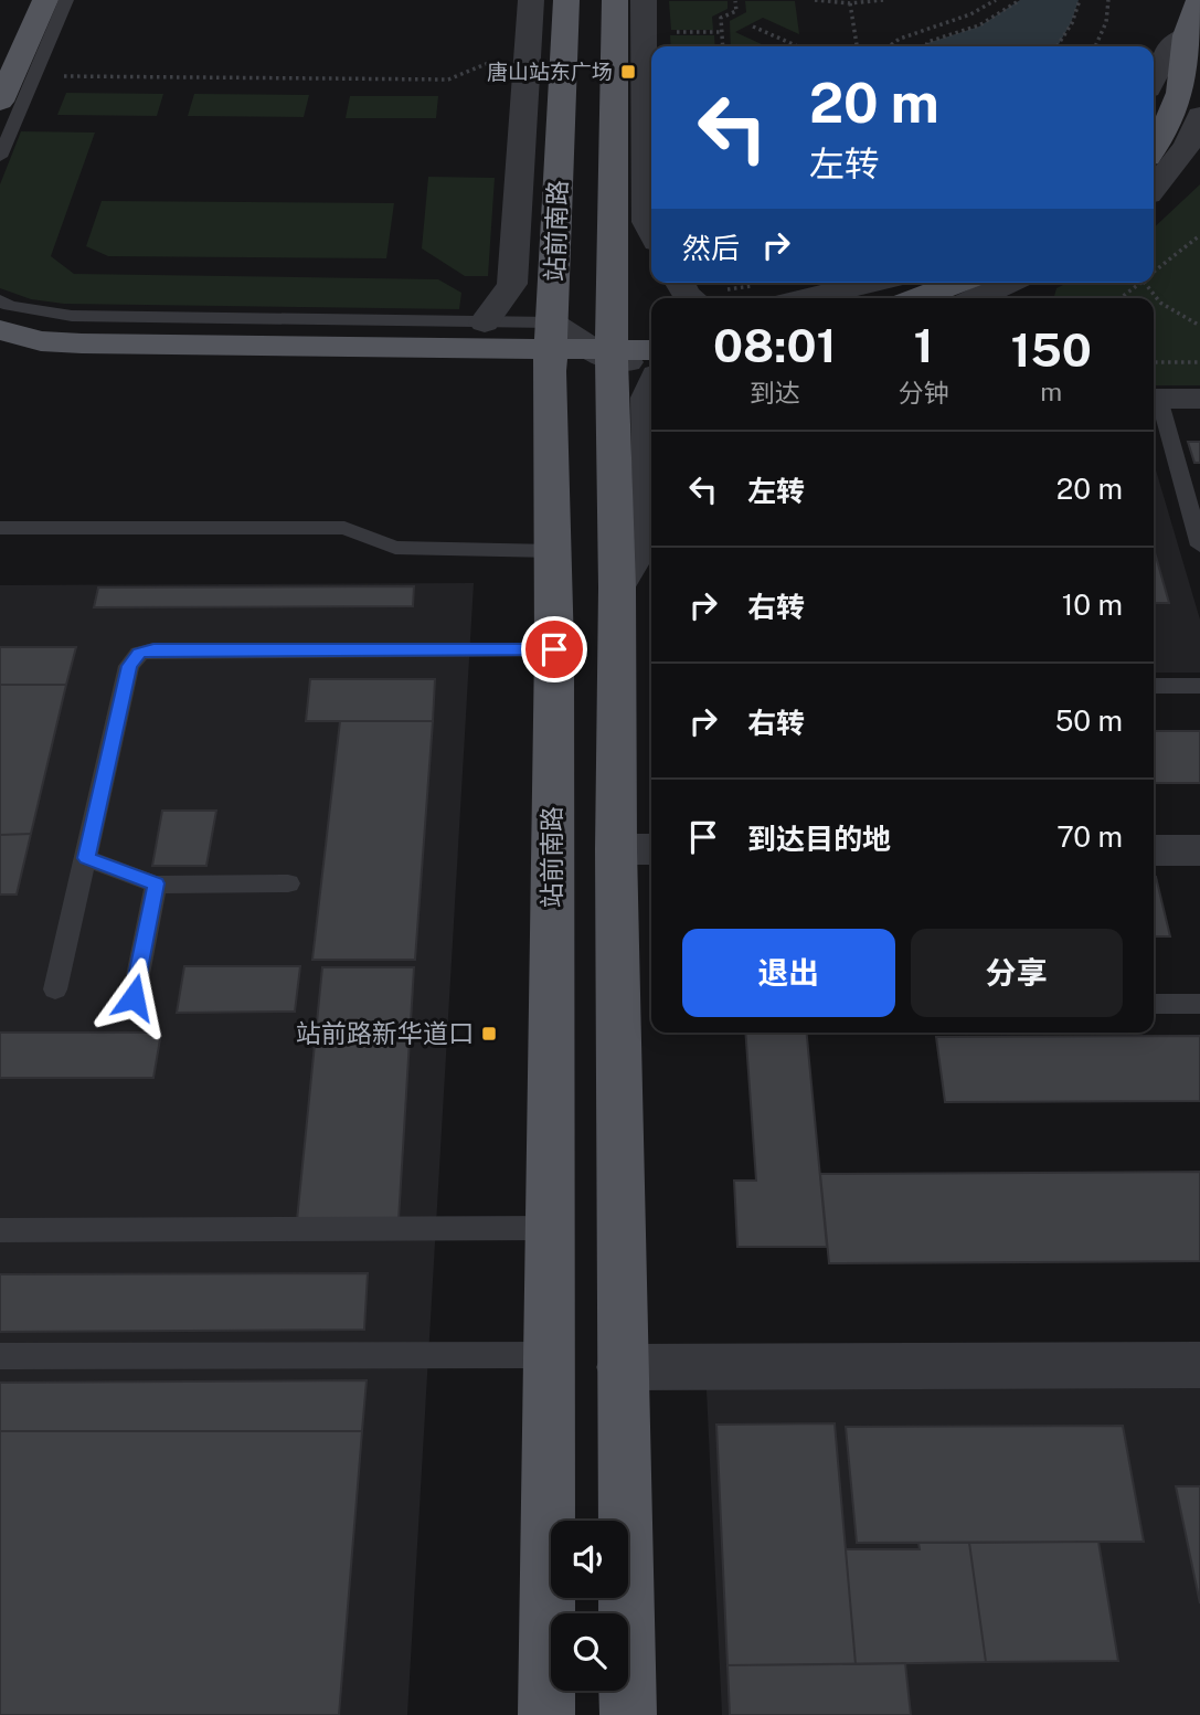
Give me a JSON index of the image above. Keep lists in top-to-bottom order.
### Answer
{
  "streets": {
    "main road": ["站前南路"]
  },
  "places": {
    "transit": ["唐山站东广场", "站前路新华道口"]
  },
  "page": {
    "turn": ["20 m", "左转"],
    "then": "然后",
    "eta": [
      "08:01",
      "到达",
      "1",
      "分钟",
      "150",
      "m"
    ],
    "list": [
      {
        "name": "左转",
        "value": "20 m"
      },
      {
        "name": "右转",
        "value": "10 m"
      },
      {
        "name": "右转",
        "value": "50 m"
      },
      {
        "name": "到达目的地",
        "value": "70 m"
      }
    ],
    "buttons": ["退出", "分享"]
  }
}
